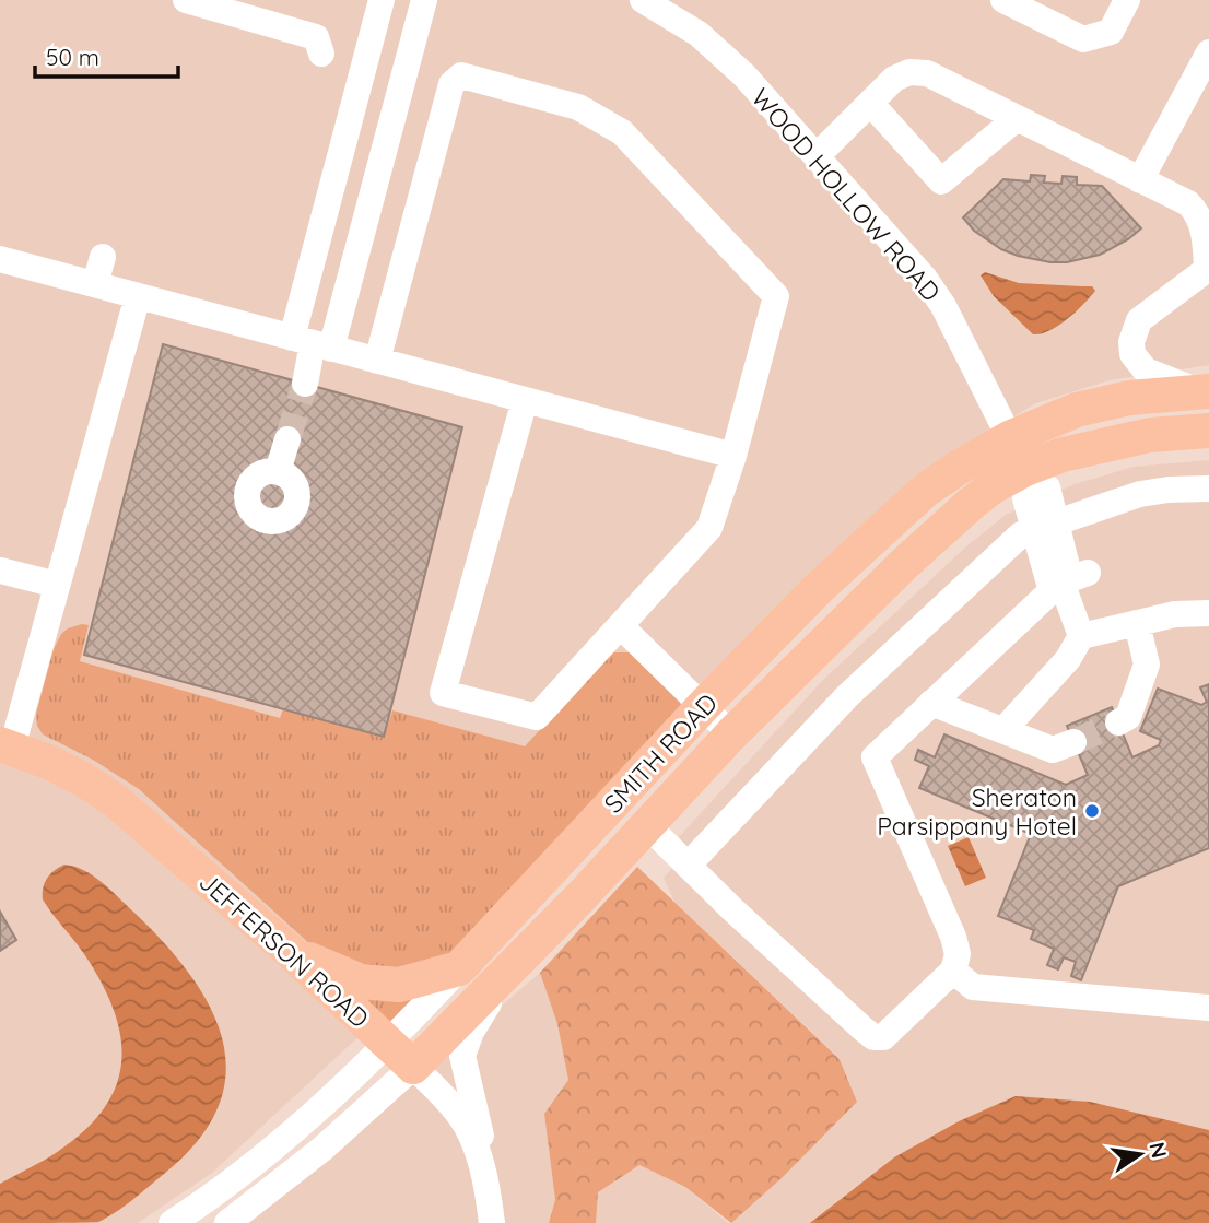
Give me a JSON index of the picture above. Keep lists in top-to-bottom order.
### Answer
{
  "streets": {
    "main road": ["SMITH ROAD", "JEFFERSON ROAD"],
    "street": ["WOOD HOLLOW ROAD"]
  },
  "crossings": [
    ["WOOD HOLLOW ROAD", "SMITH ROAD"],
    ["SMITH ROAD", "JEFFERSON ROAD"]
  ],
  "places": ["Sheraton Parsippany Hotel"],
  "scale_bar": "50 m",
  "north": "right"
}
